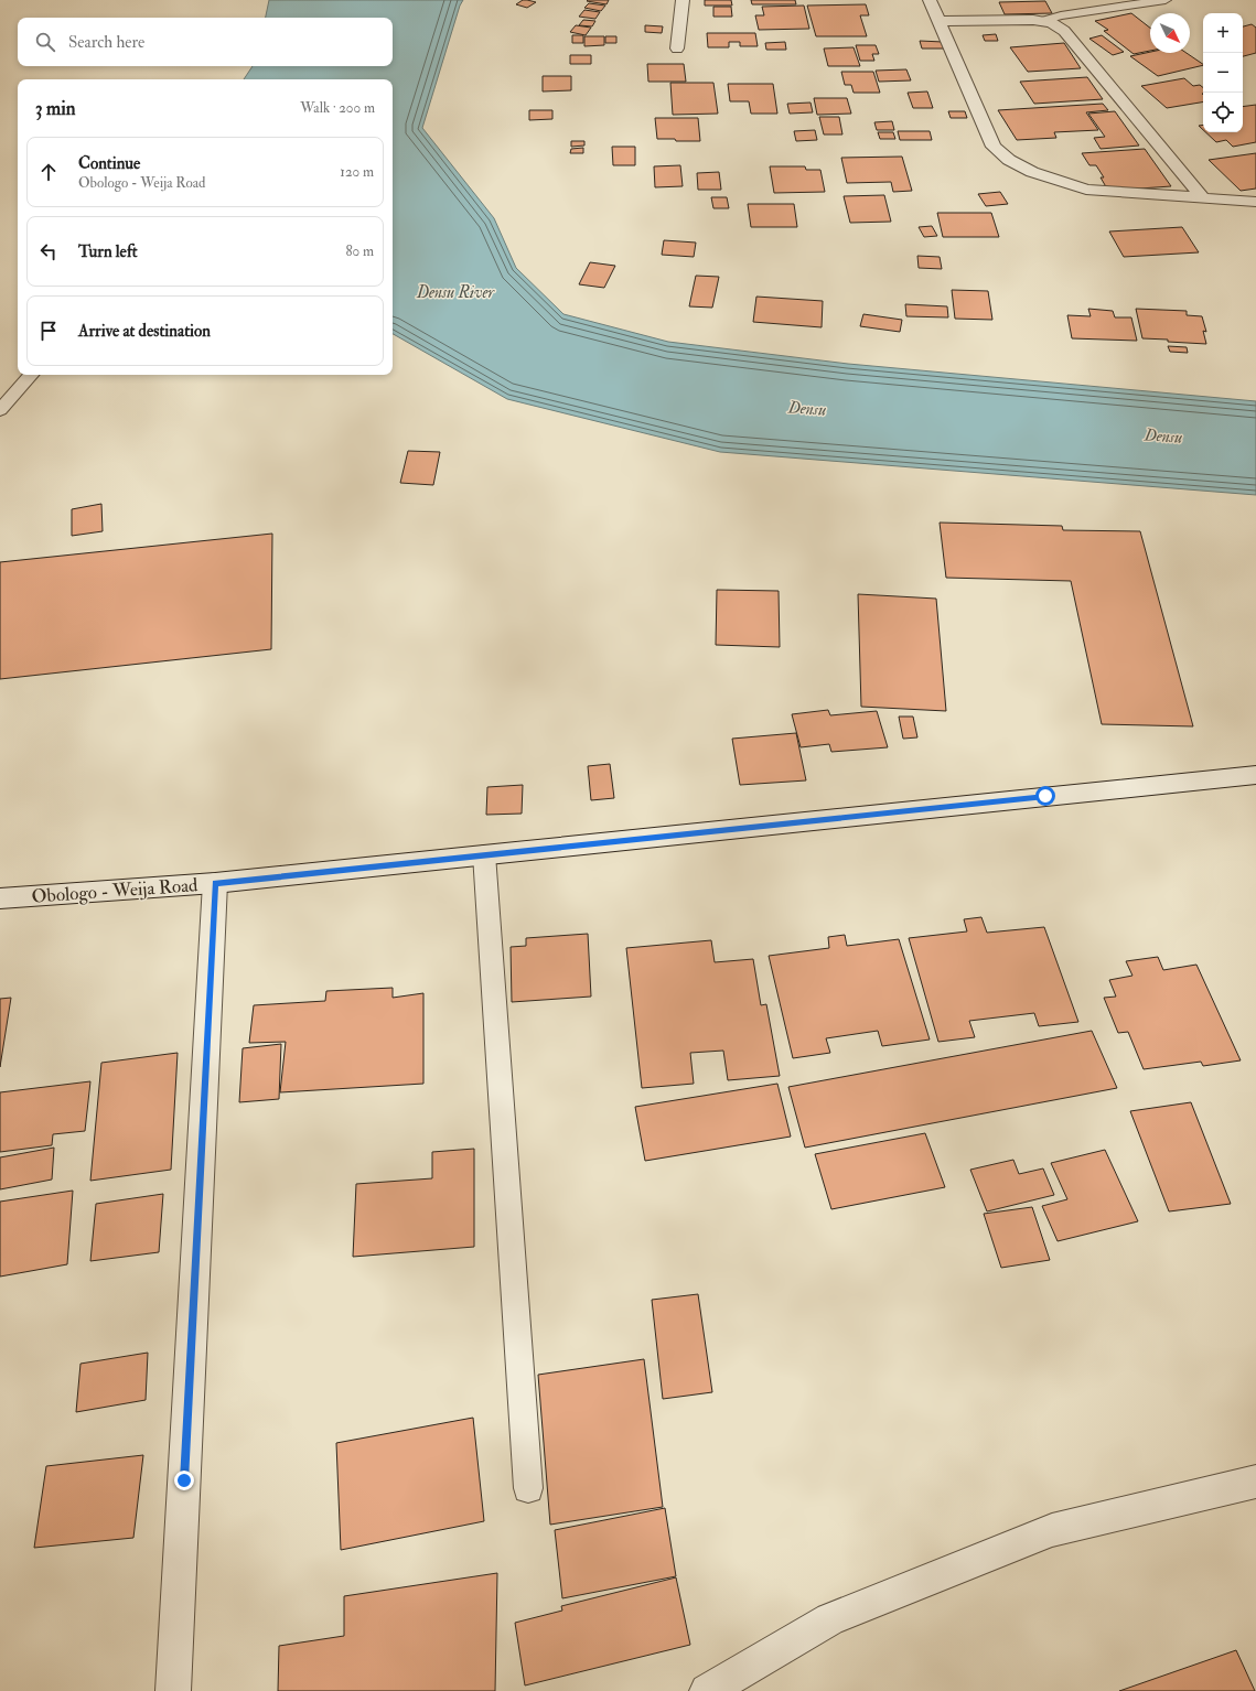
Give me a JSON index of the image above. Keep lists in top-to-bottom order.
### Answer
{
  "streets": {
    "street": ["Obologo - Weija Road"]
  },
  "water": ["Densu River", "Densu"],
  "north": "bottom right",
  "page": {
    "map_buttons": ["+", "−"],
    "search": "Search here",
    "heading": ["3 min", "Walk · 200 m"],
    "list": [
      ["Continue", "Obologo - Weija Road", "120 m"],
      ["Turn left", "80 m"],
      "Arrive at destination"
    ]
  }
}
